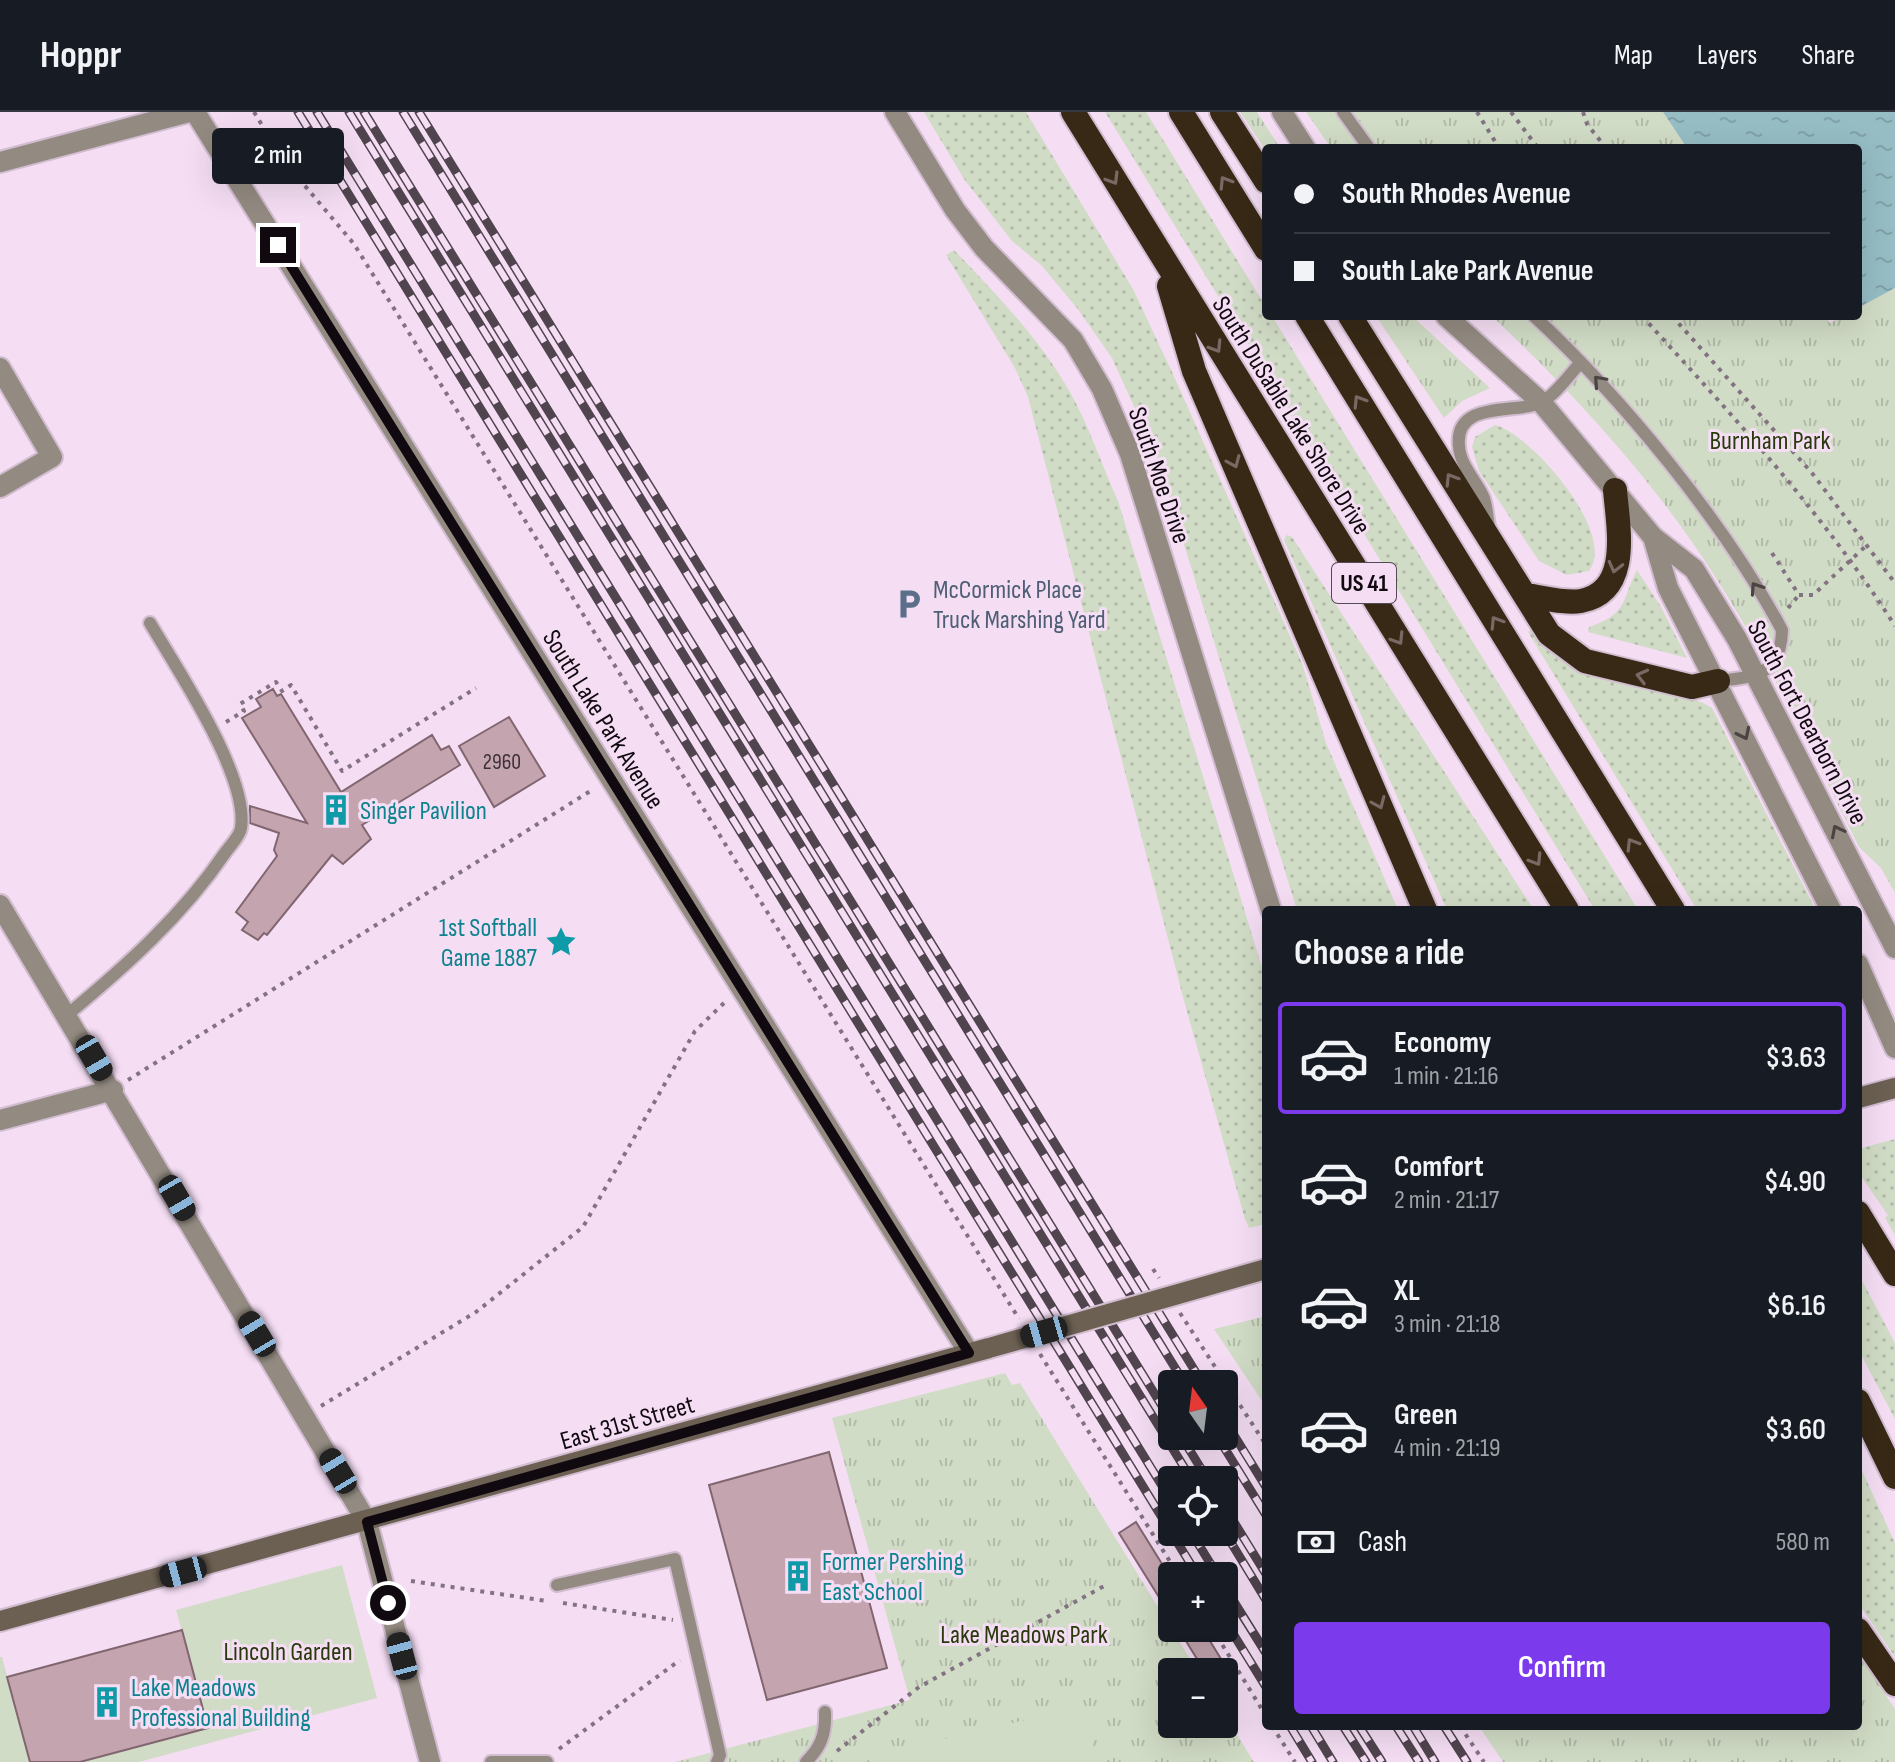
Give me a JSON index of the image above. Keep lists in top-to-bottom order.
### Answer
{
  "streets": {
    "highway": ["South DuSable Lake Shore Drive", "US 41"],
    "main road": ["East 31st Street"],
    "street": ["South Moe Drive", "South Lake Park Avenue", "South Fort Dearborn Drive"]
  },
  "crossings": [
    ["South Lake Park Avenue", "East 31st Street"]
  ],
  "parks": ["Burnham Park", "Lake Meadows Park", "Lincoln Garden"],
  "places": {
    "parking": ["McCormick Place Truck Marshing Yard"],
    "building": ["Singer Pavilion", "Former Pershing East School", "Lake Meadows Professional Building"],
    "place": ["1st Softball Game 1887"]
  },
  "house_numbers": ["2960"],
  "north": "top",
  "page": {
    "header": "Hoppr",
    "nav": ["Map", "Layers", "Share"],
    "bubble": "2 min",
    "banner": ["South Rhodes Avenue", "South Lake Park Avenue"],
    "heading": "Choose a ride",
    "list": [
      {
        "name": "Economy",
        "note": "1 min · 21:16",
        "value": "$3.63"
      },
      {
        "name": "Comfort",
        "note": "2 min · 21:17",
        "value": "$4.90"
      },
      {
        "name": "XL",
        "note": "3 min · 21:18",
        "value": "$6.16"
      },
      {
        "name": "Green",
        "note": "4 min · 21:19",
        "value": "$3.60"
      }
    ],
    "map_buttons": ["+", "−"],
    "pay": ["Cash", "580 m"],
    "buttons": "Confirm"
  }
}
